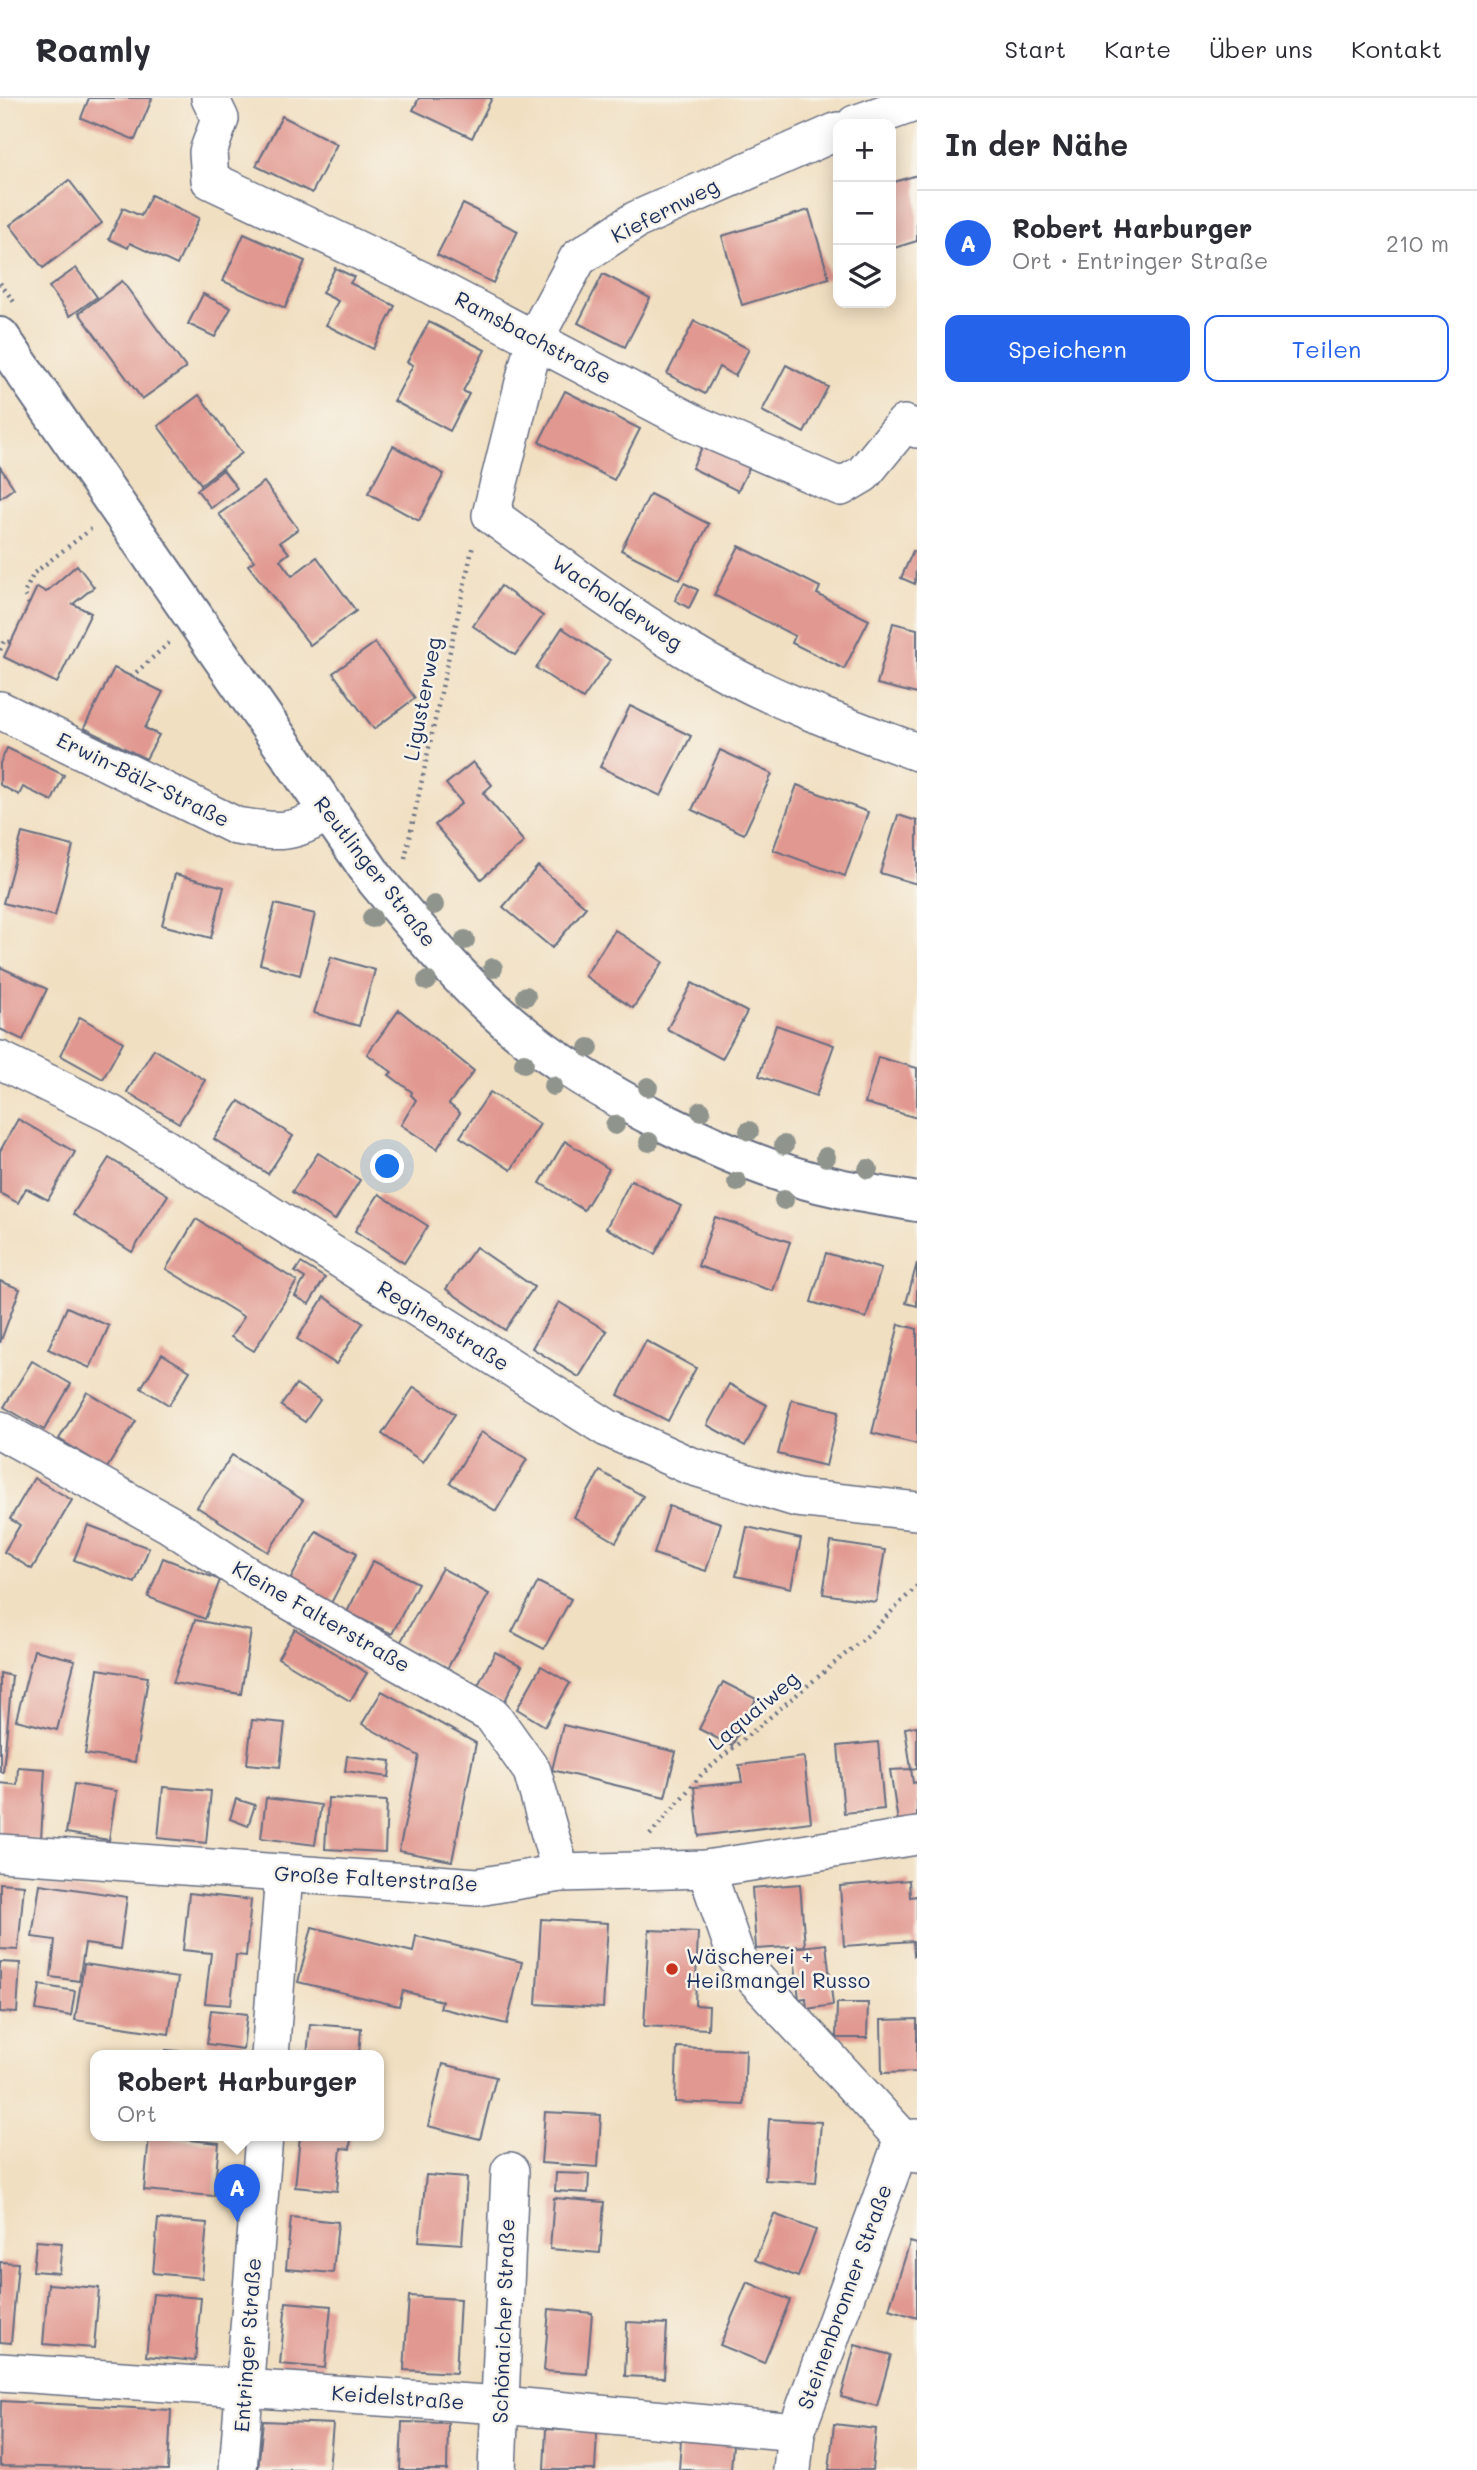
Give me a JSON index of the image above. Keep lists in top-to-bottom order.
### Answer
{
  "streets": {
    "street": [
      "Kiefernweg",
      "Ramsbachstraße",
      "Wacholderweg",
      "Erwin-Bälz-Straße",
      "Reutlinger Straße",
      "Reginenstraße",
      "Kleine Falterstraße",
      "Große Falterstraße",
      "Steinenbronner Straße",
      "Schönaicher Straße",
      "Entringer Straße",
      "Keidelstraße"
    ],
    "path": ["Ligusterweg", "Laquaiweg"]
  },
  "crossings": [
    ["Kiefernweg", "Ramsbachstraße"],
    ["Wacholderweg", "Ligusterweg"],
    ["Ligusterweg", "Reutlinger Straße"],
    ["Erwin-Bälz-Straße", "Reutlinger Straße"],
    ["Kleine Falterstraße", "Große Falterstraße"],
    ["Laquaiweg", "Große Falterstraße"],
    ["Steinenbronner Straße", "Keidelstraße"],
    ["Schönaicher Straße", "Keidelstraße"],
    ["Entringer Straße", "Keidelstraße"]
  ],
  "places": ["Wäscherei + Heißmangel Russo"],
  "page": {
    "header": "Roamly",
    "nav": [
      "Start",
      "Karte",
      "Über uns",
      "Kontakt"
    ],
    "heading": "In der Nähe",
    "map_buttons": ["+", "−"],
    "list": [
      {
        "mark": "A",
        "name": "Robert Harburger",
        "note": "Ort · Entringer Straße",
        "value": "210 m"
      }
    ],
    "buttons": ["Speichern", "Teilen"],
    "popup": ["Robert Harburger", "Ort"],
    "pins": "A"
  }
}
